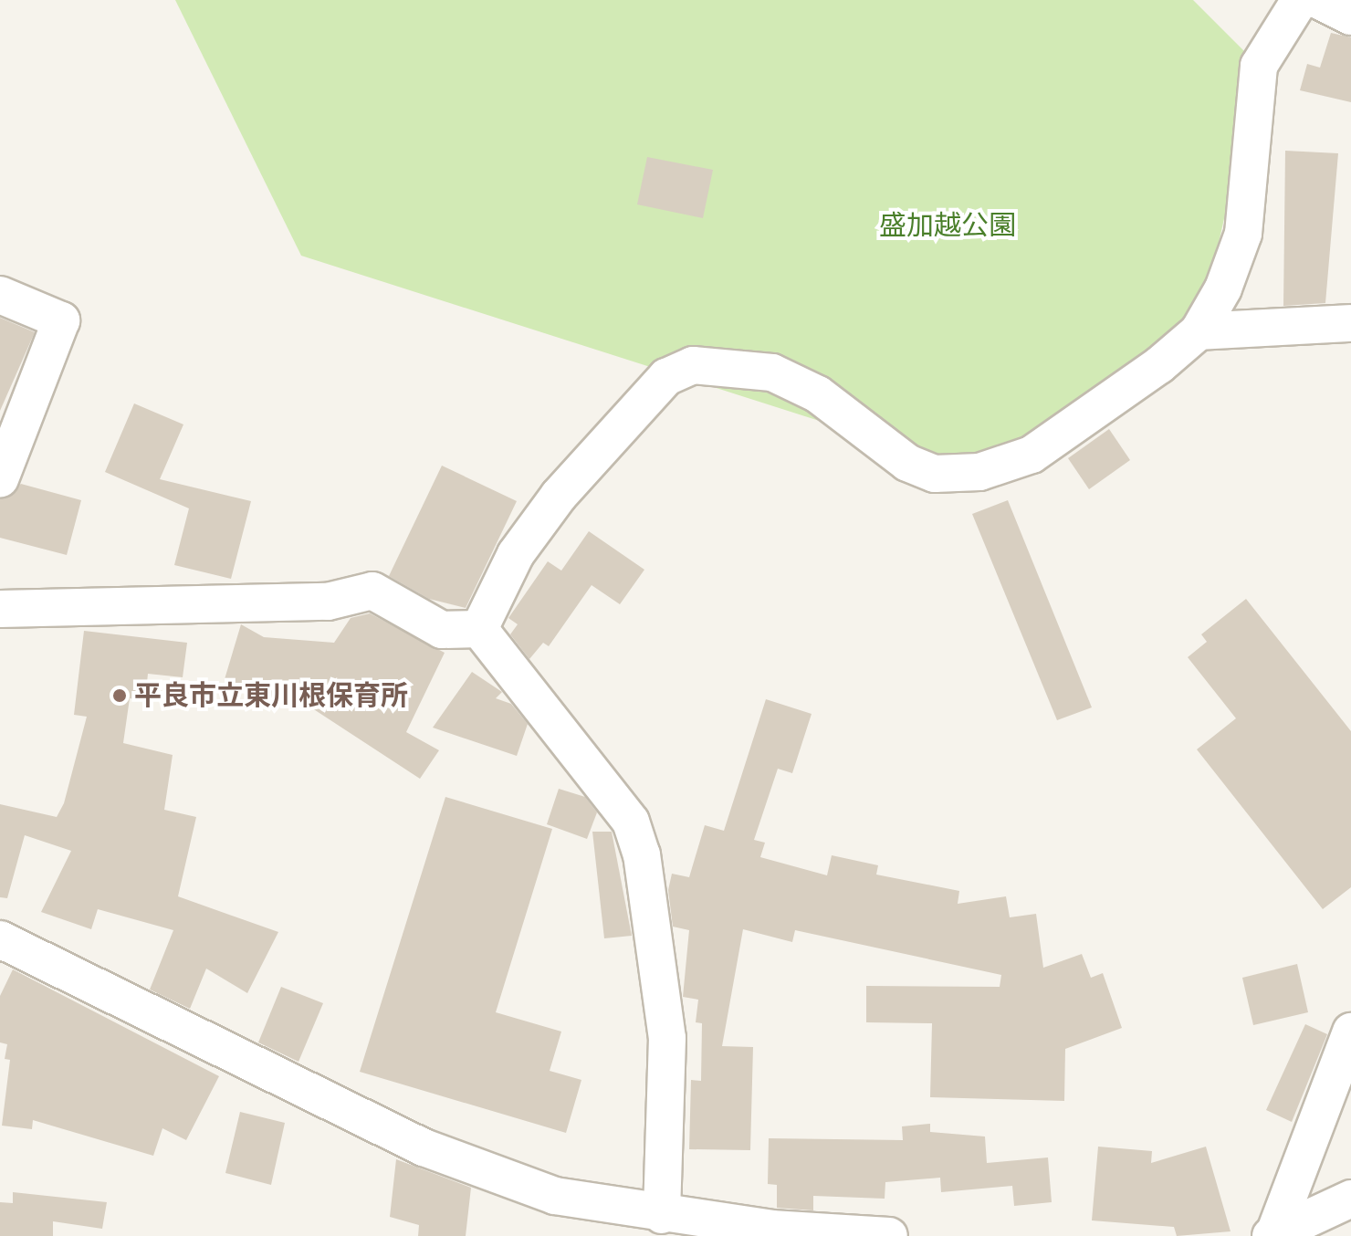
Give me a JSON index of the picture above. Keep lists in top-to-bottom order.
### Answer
{
  "parks": ["盛加越公園"],
  "places": ["平良市立東川根保育所"]
}
